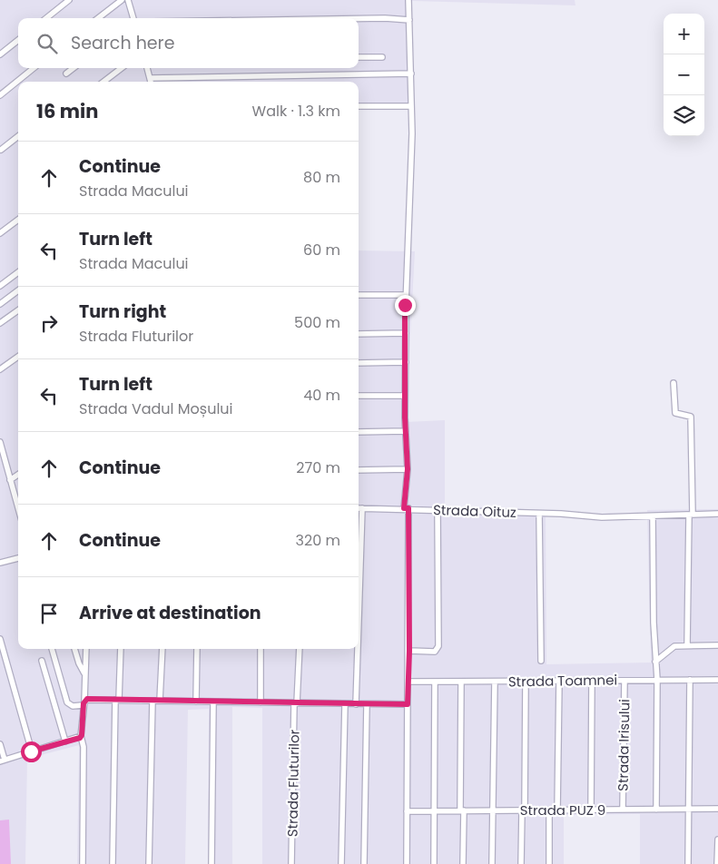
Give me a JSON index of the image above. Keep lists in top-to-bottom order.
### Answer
{
  "streets": {
    "street": [
      "Strada Oituz",
      "Strada Toamnei",
      "Strada Irisului",
      "Strada Fluturilor",
      "Strada PUZ 9"
    ]
  },
  "crossings": [
    ["Strada Toamnei", "Strada Irisului"],
    ["Strada Irisului", "Strada PUZ 9"]
  ],
  "page": {
    "map_buttons": ["+", "−"],
    "search": "Search here",
    "heading": ["16 min", "Walk · 1.3 km"],
    "list": [
      ["Continue", "Strada Macului", "80 m"],
      ["Turn left", "Strada Macului", "60 m"],
      ["Turn right", "Strada Fluturilor", "500 m"],
      ["Turn left", "Strada Vadul Moșului", "40 m"],
      ["Continue", "270 m"],
      ["Continue", "320 m"],
      "Arrive at destination"
    ]
  }
}
